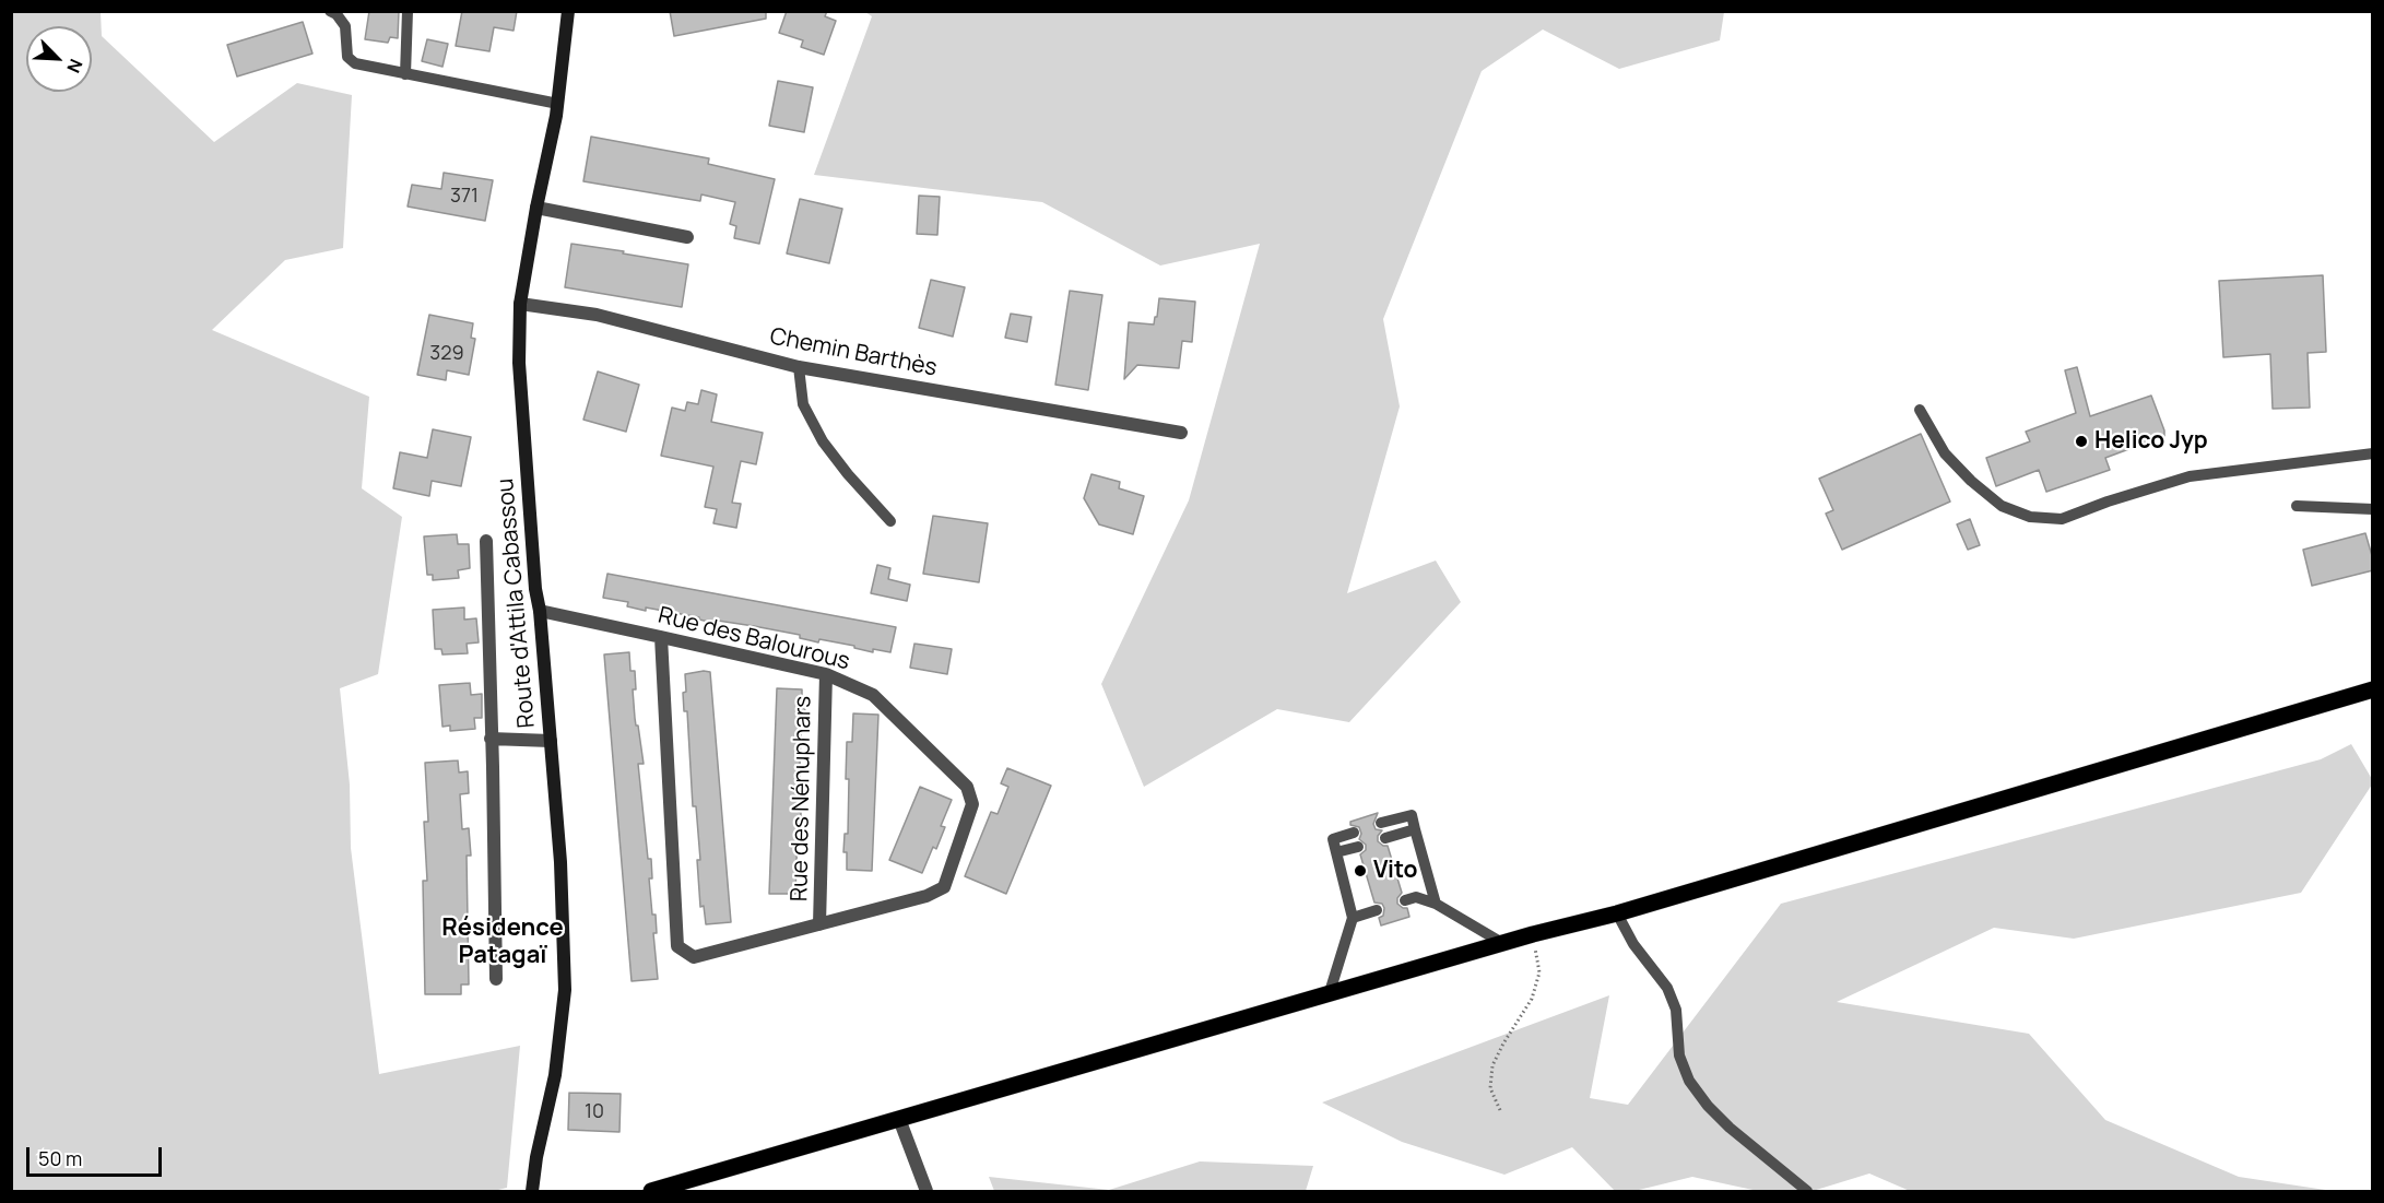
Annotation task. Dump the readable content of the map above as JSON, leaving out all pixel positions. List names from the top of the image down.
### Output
{
  "streets": {
    "main road": ["Route d'Attila Cabassou"],
    "street": ["Chemin Barthès", "Rue des Balourous", "Rue des Nénuphars"]
  },
  "crossings": [
    ["Chemin Barthès", "Route d'Attila Cabassou"],
    ["Route d'Attila Cabassou", "Rue des Balourous"],
    ["Rue des Balourous", "Rue des Nénuphars"]
  ],
  "districts": ["Résidence Patagaï"],
  "places": ["Helico Jyp", "Vito"],
  "house_numbers": ["371", "329", "10"],
  "scale_bar": "50 m",
  "north": "bottom right"
}
